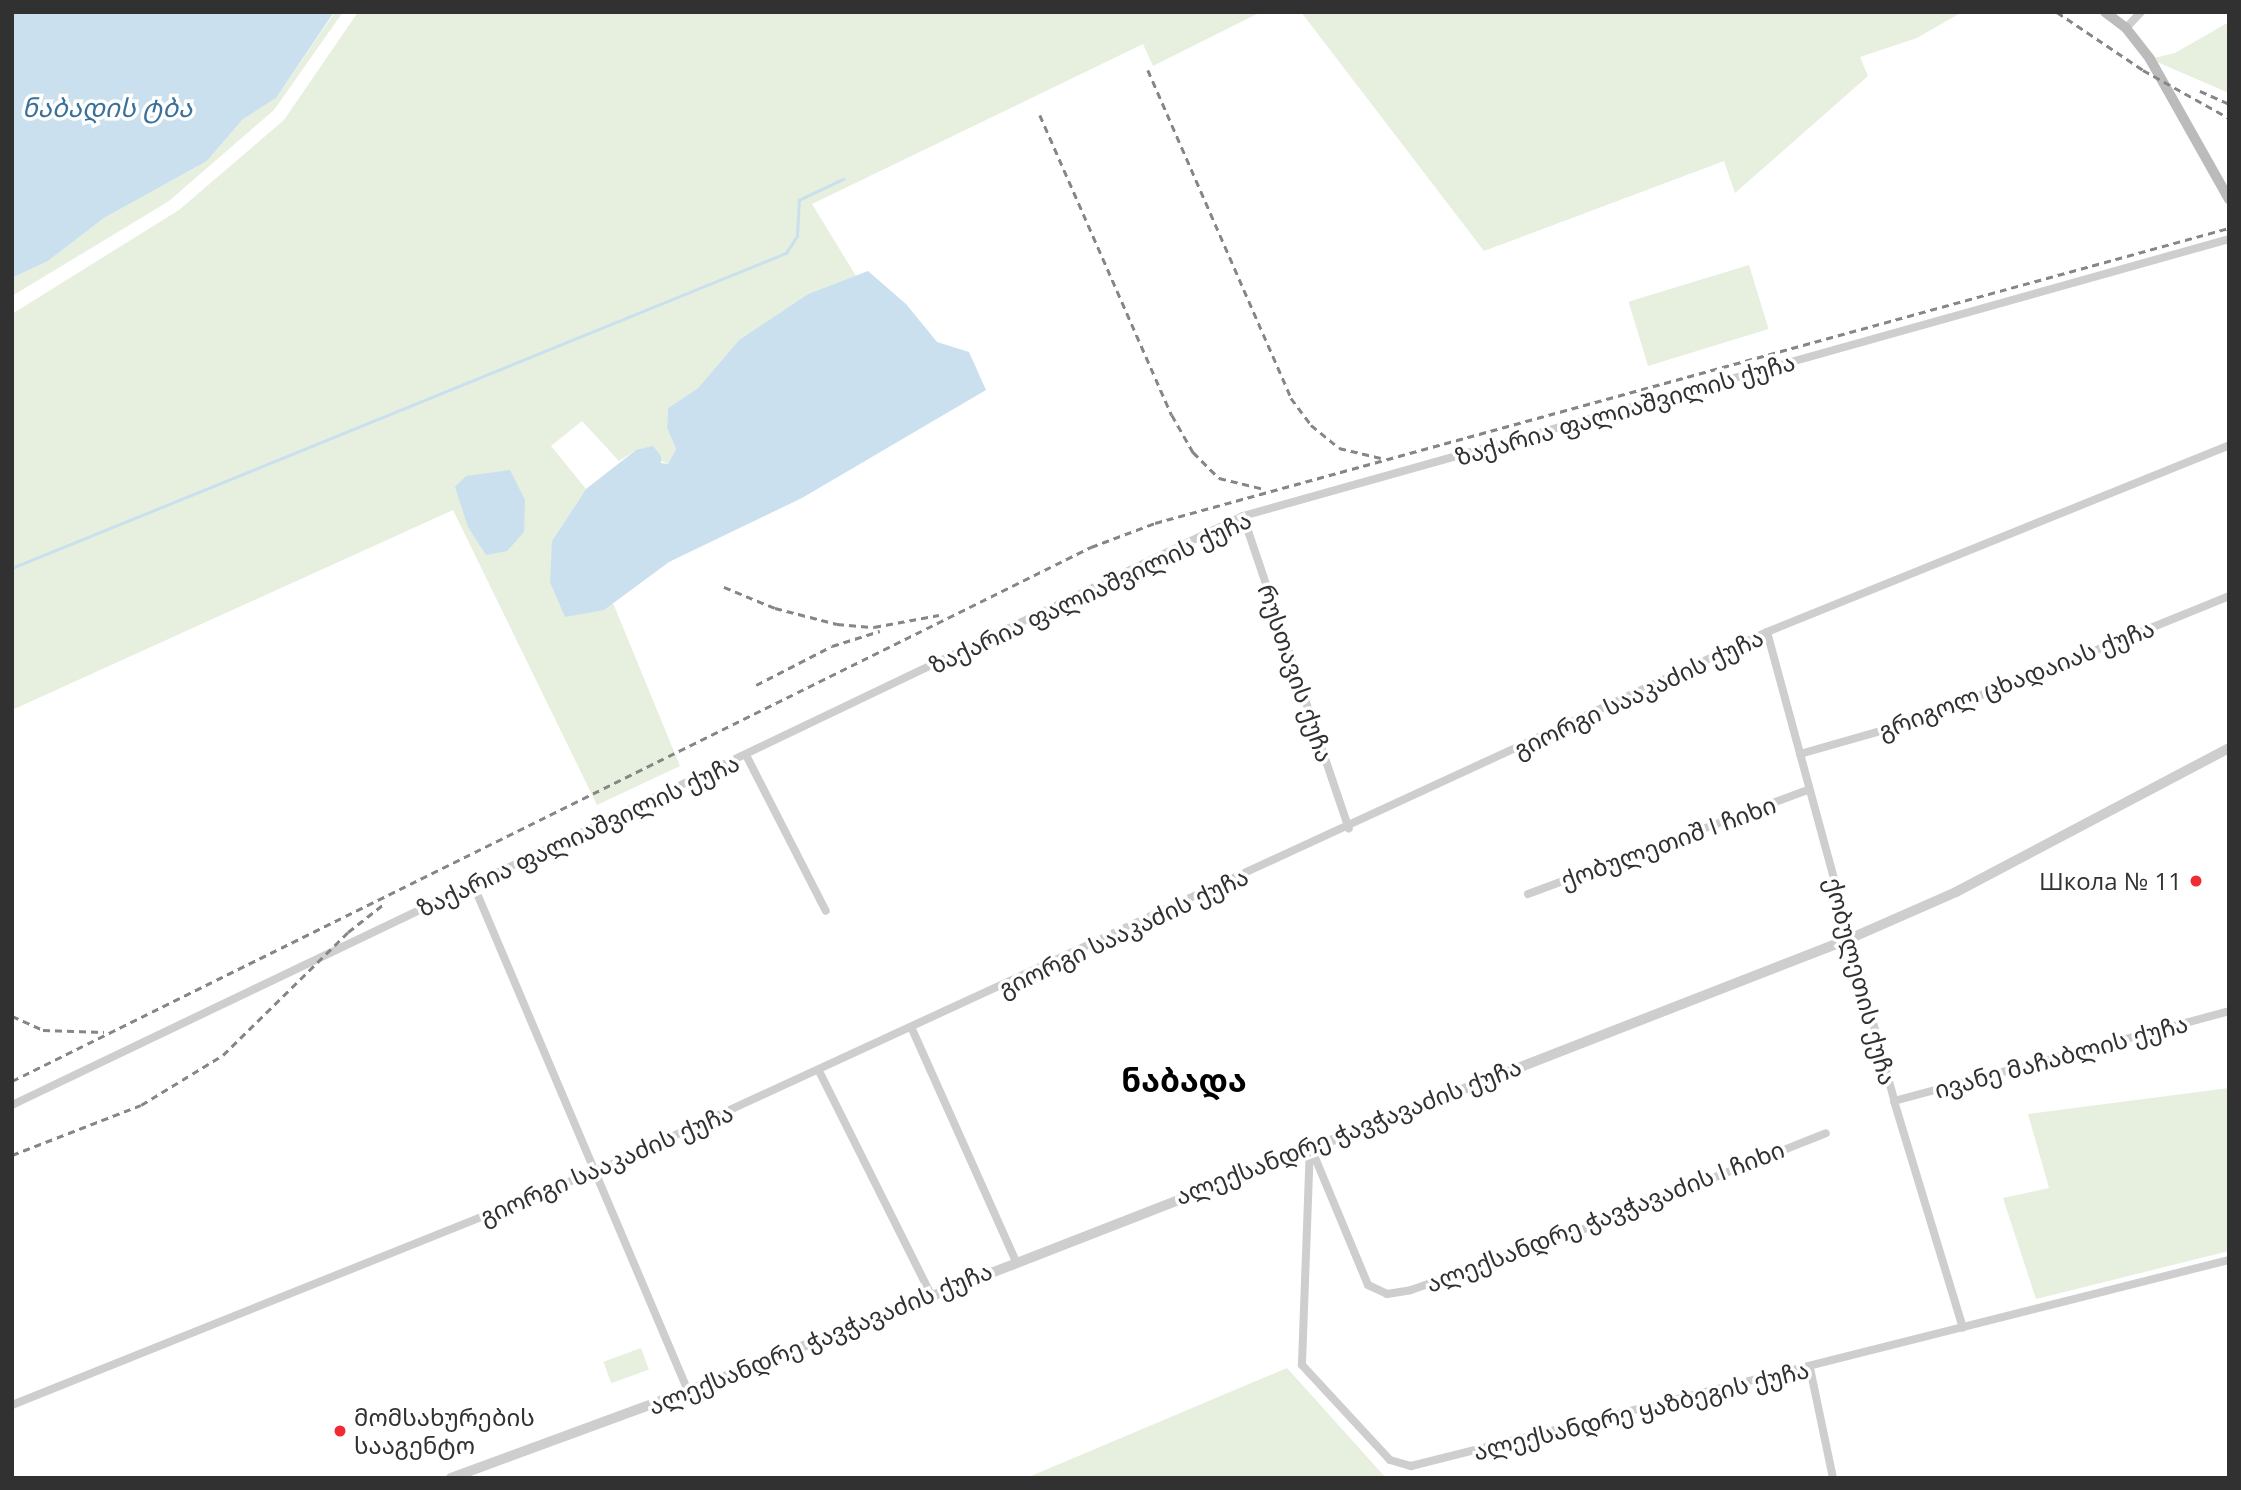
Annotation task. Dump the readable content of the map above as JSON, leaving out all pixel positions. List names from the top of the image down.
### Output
{
  "streets": {
    "street": [
      "ზაქარია ფალიაშვილის ქუჩა",
      "რუსთავის ქუჩა",
      "გრიგოლ ცხადაიას ქუჩა",
      "გიორგი სააკაძის ქუჩა",
      "ქობულეთიშ I ჩიხი",
      "ქობულეთის ქუჩა",
      "ივანე მაჩაბლის ქუჩა",
      "ალექსანდრე ჭავჭავაძის ქუჩა",
      "ალექსანდრე ჭავჭავაძის I ჩიხი",
      "ალექსანდრე ყაზბეგის ქუჩა"
    ]
  },
  "crossings": [
    ["ზაქარია ფალიაშვილის ქუჩა", "რუსთავის ქუჩა"],
    ["რუსთავის ქუჩა", "გიორგი სააკაძის ქუჩა"],
    ["გრიგოლ ცხადაიას ქუჩა", "ქობულეთის ქუჩა"],
    ["გიორგი სააკაძის ქუჩა", "ქობულეთის ქუჩა"],
    ["ქობულეთიშ I ჩიხი", "ქობულეთის ქუჩა"],
    ["ქობულეთის ქუჩა", "ივანე მაჩაბლის ქუჩა"],
    ["ქობულეთის ქუჩა", "ალექსანდრე ჭავჭავაძის ქუჩა"],
    ["ქობულეთის ქუჩა", "ალექსანდრე ყაზბეგის ქუჩა"],
    ["ალექსანდრე ჭავჭავაძის ქუჩა", "ალექსანდრე ჭავჭავაძის I ჩიხი"],
    ["ალექსანდრე ჭავჭავაძის ქუჩა", "ალექსანდრე ყაზბეგის ქუჩა"],
    ["ალექსანდრე ჭავჭავაძის I ჩიხი", "ალექსანდრე ყაზბეგის ქუჩა"]
  ],
  "districts": ["ნაბადა"],
  "water": ["ნაბადის ტბა"],
  "places": ["Школа № 11", "მომსახურების სააგენტო"]
}
